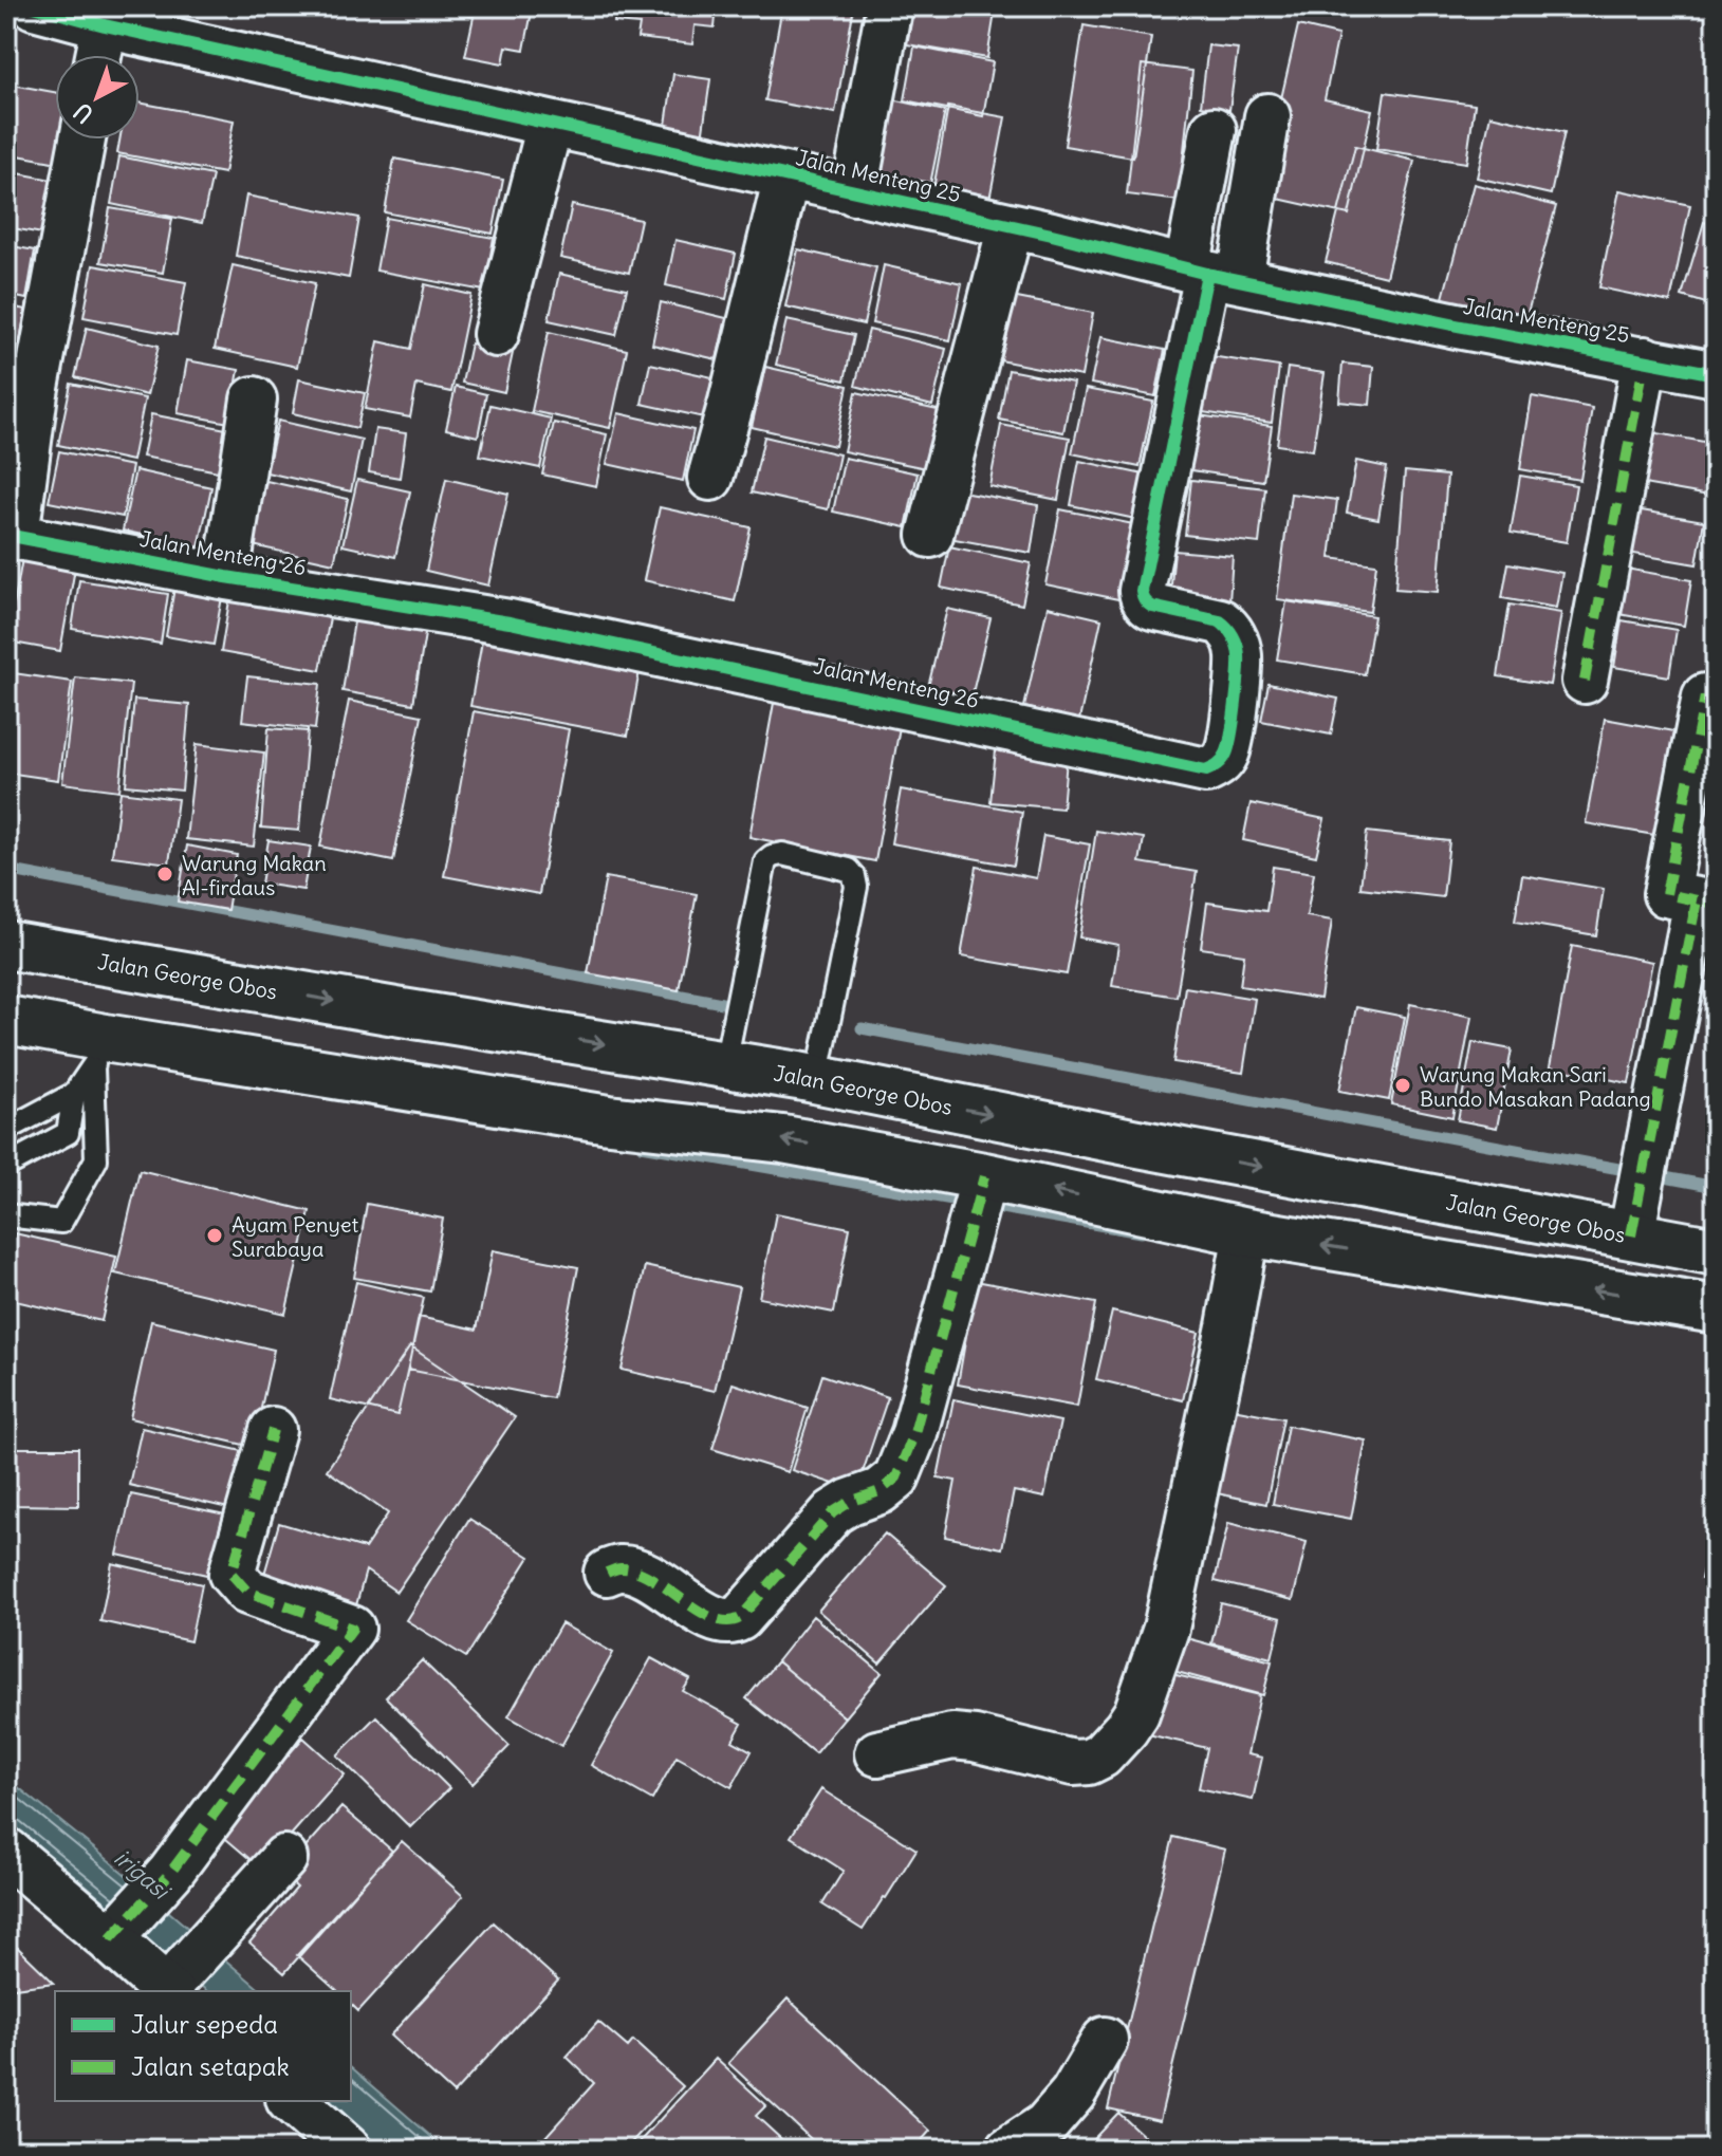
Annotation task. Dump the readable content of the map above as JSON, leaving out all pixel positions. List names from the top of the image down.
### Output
{
  "streets": {
    "main road": ["Jalan George Obos"],
    "street": ["Jalan Menteng 25", "Jalan Menteng 26"]
  },
  "crossings": [
    ["Jalan Menteng 25", "Jalan Menteng 26"]
  ],
  "water": ["irigasi"],
  "places": ["Warung Makan Al-firdaus", "Warung Makan Sari Bundo Masakan Padang", "Ayam Penyet Surabaya"],
  "legend": ["Jalur sepeda", "Jalan setapak"],
  "north": "bottom left"
}
